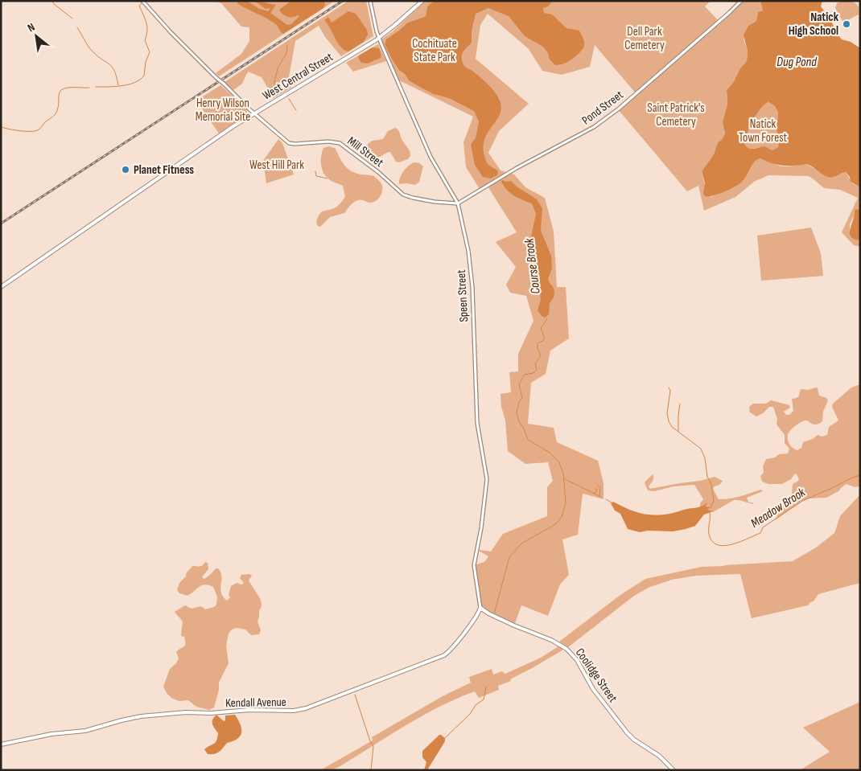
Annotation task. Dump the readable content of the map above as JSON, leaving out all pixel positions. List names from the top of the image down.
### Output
{
  "streets": {
    "main road": ["West Central Street", "Coolidge Street", "Kendall Avenue"],
    "street": ["Pond Street", "Mill Street", "Speen Street"]
  },
  "crossings": [
    ["West Central Street", "Mill Street"],
    ["West Central Street", "Speen Street"],
    ["Pond Street", "Mill Street"],
    ["Pond Street", "Speen Street"],
    ["Mill Street", "Speen Street"],
    ["Speen Street", "Coolidge Street"],
    ["Speen Street", "Kendall Avenue"],
    ["Coolidge Street", "Kendall Avenue"]
  ],
  "water": ["Dug Pond", "Course Brook", "Meadow Brook"],
  "parks": [
    "Dell Park Cemetery",
    "Cochituate State Park",
    "Henry Wilson Memorial Site",
    "Saint Patrick's Cemetery",
    "Natick Town Forest",
    "West Hill Park"
  ],
  "places": ["Natick High School", "Planet Fitness"],
  "north": "top left"
}
